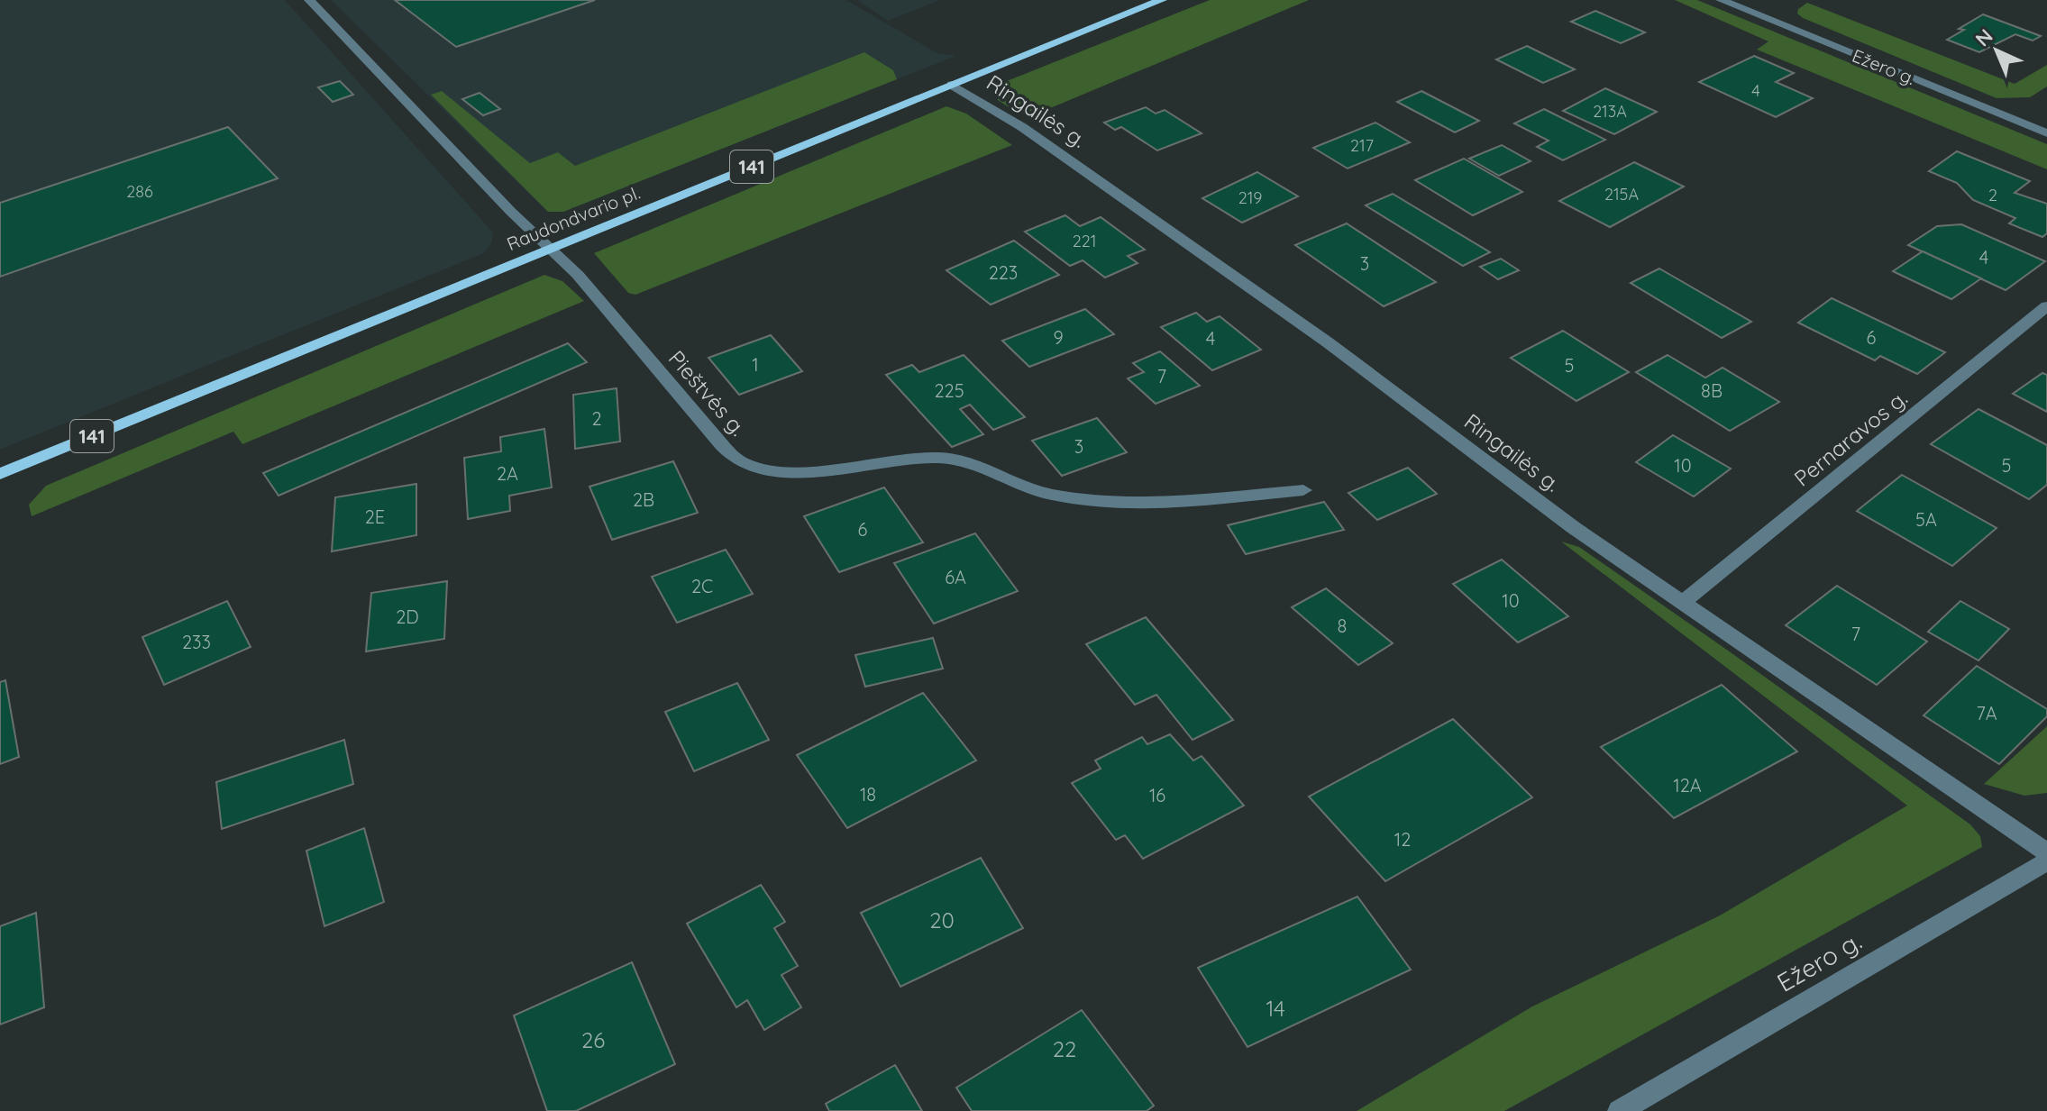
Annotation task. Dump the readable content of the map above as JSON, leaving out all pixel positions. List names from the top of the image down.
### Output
{
  "streets": {
    "main road": ["141", "Raudondvario pl."],
    "street": [
      "Ežero g.",
      "Ringailės g.",
      "Pieštvės g.",
      "Pernaravos g."
    ]
  },
  "crossings": [
    ["Ringailės g.", "Raudondvario pl."],
    ["Ringailės g.", "Pernaravos g."],
    ["Raudondvario pl.", "Pieštvės g."]
  ],
  "house_numbers": [
    "4",
    "213A",
    "217",
    "286",
    "215A",
    "2",
    "219",
    "221",
    "4",
    "3",
    "223",
    "9",
    "6",
    "4",
    "1",
    "5",
    "7",
    "225",
    "8B",
    "2",
    "3",
    "10",
    "5",
    "2A",
    "2B",
    "2E",
    "5A",
    "6",
    "6A",
    "2C",
    "10",
    "2D",
    "8",
    "7",
    "233",
    "7A",
    "12A",
    "18",
    "16",
    "12",
    "20",
    "14",
    "26",
    "22"
  ],
  "north": "top left"
}
